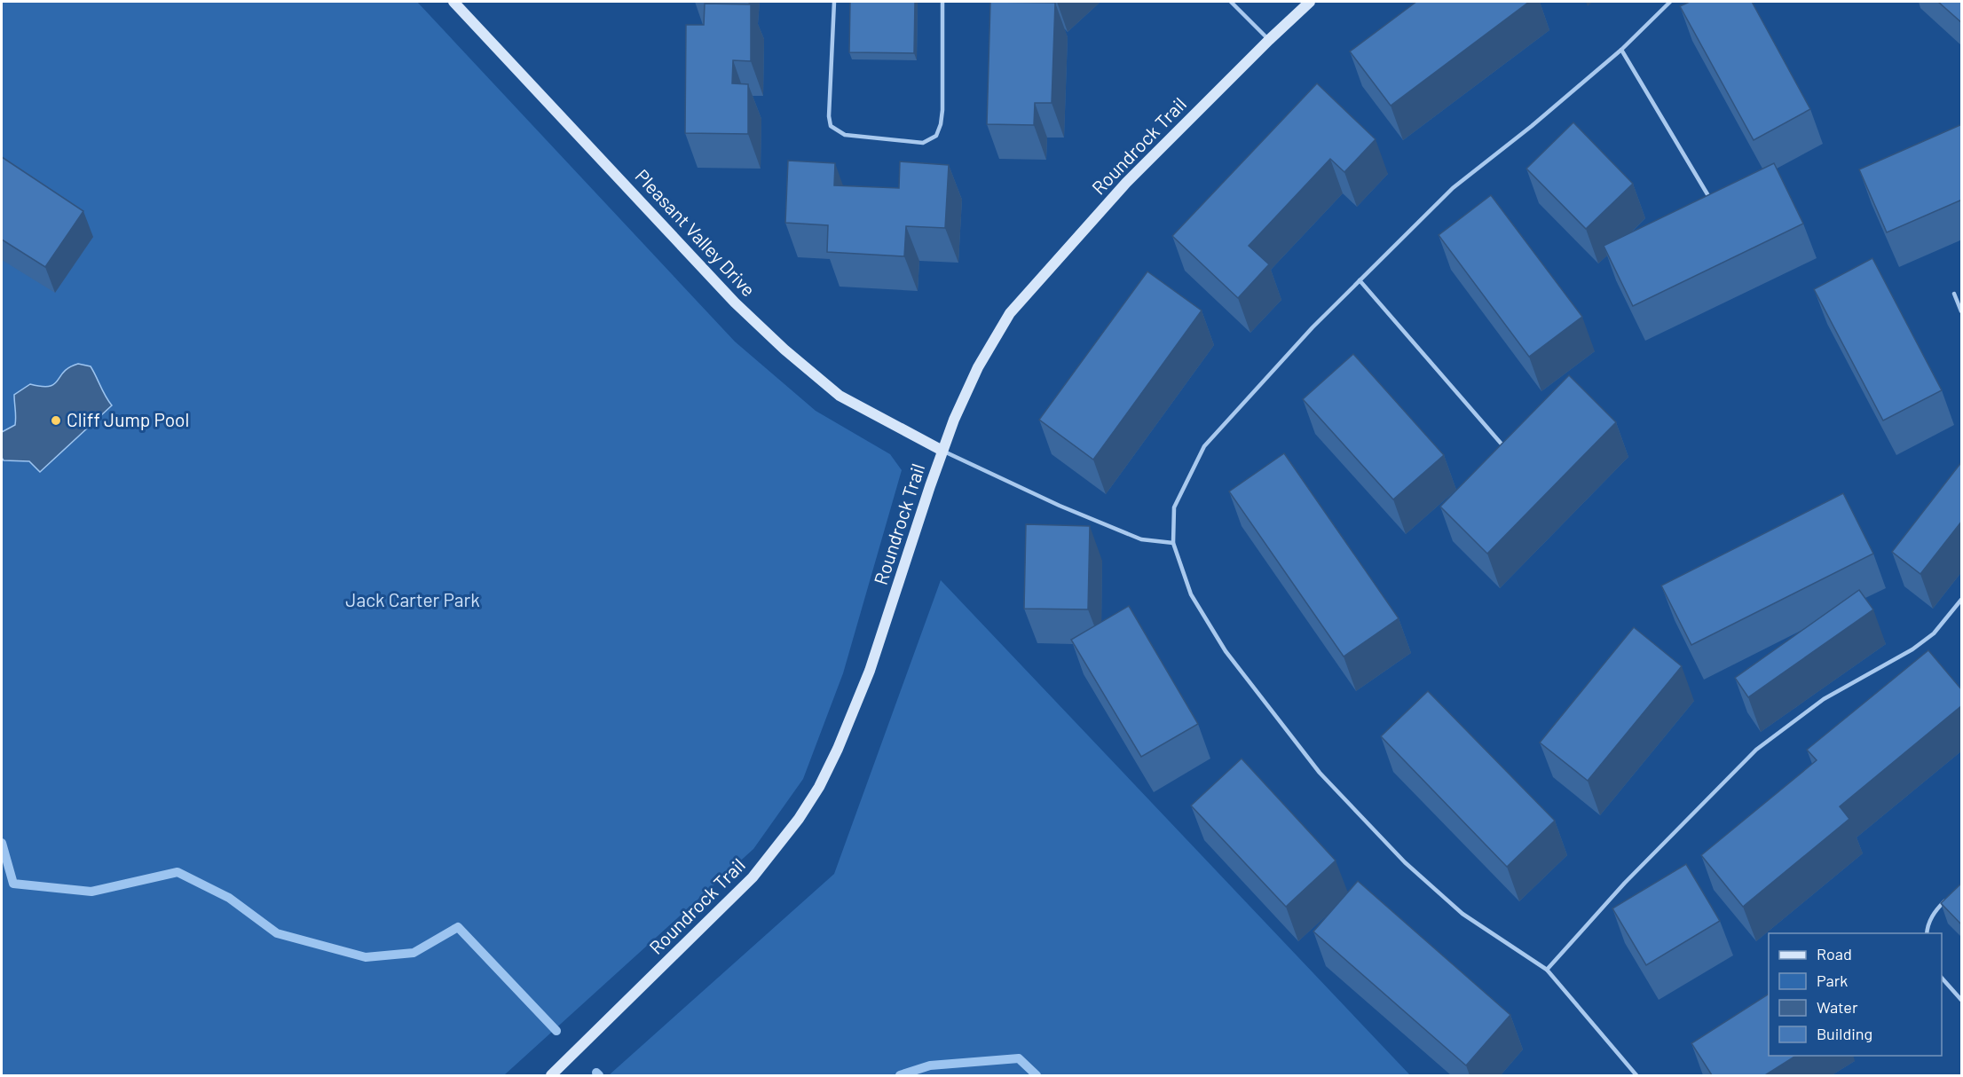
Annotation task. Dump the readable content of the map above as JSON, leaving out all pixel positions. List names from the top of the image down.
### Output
{
  "streets": {
    "street": ["Roundrock Trail", "Pleasant Valley Drive"]
  },
  "crossings": [
    ["Roundrock Trail", "Pleasant Valley Drive"]
  ],
  "parks": ["Jack Carter Park"],
  "places": ["Cliff Jump Pool"],
  "legend": [
    "Road",
    "Park",
    "Water",
    "Building"
  ]
}
